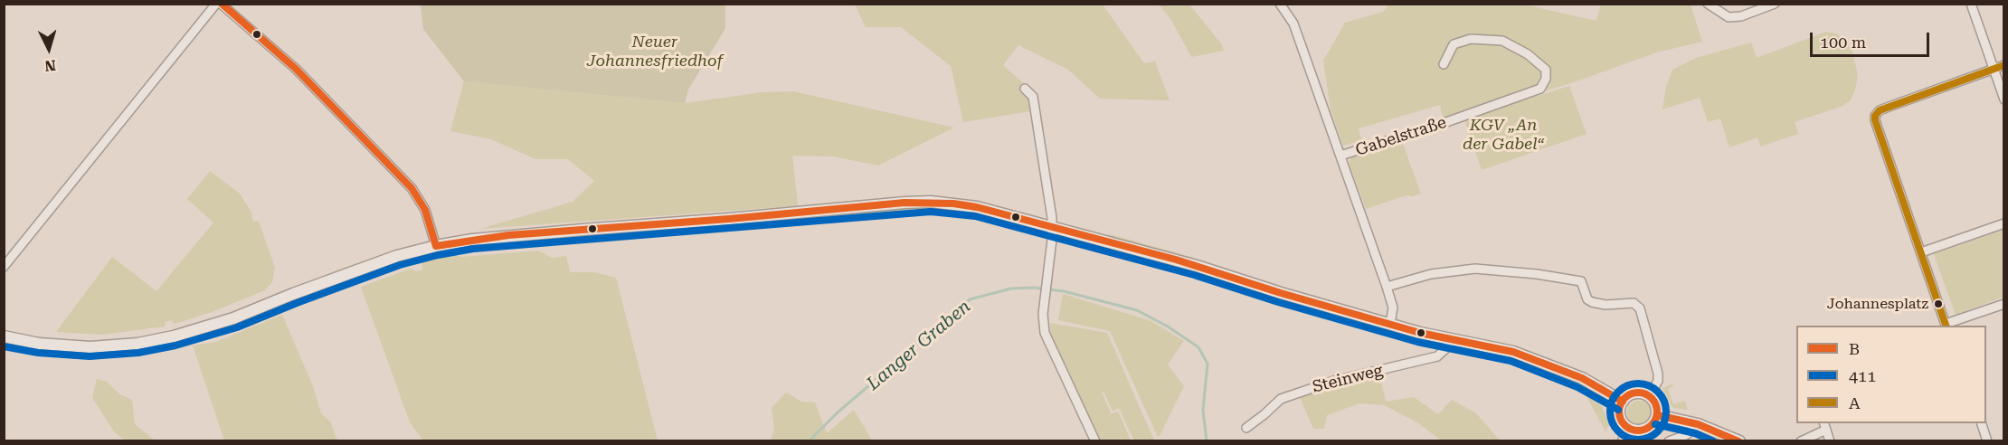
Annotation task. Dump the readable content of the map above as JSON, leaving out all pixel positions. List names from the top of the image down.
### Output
{
  "streets": {
    "street": ["Gabelstraße", "Steinweg"]
  },
  "water": ["Langer Graben"],
  "parks": ["Neuer Johannesfriedhof", "KGV „An der Gabel“"],
  "places": ["Johannesplatz"],
  "lines": ["transit line B", "transit line A", "transit line 411"],
  "legend": ["B", "411", "A"],
  "scale_bar": "100 m",
  "north": "bottom"
}
